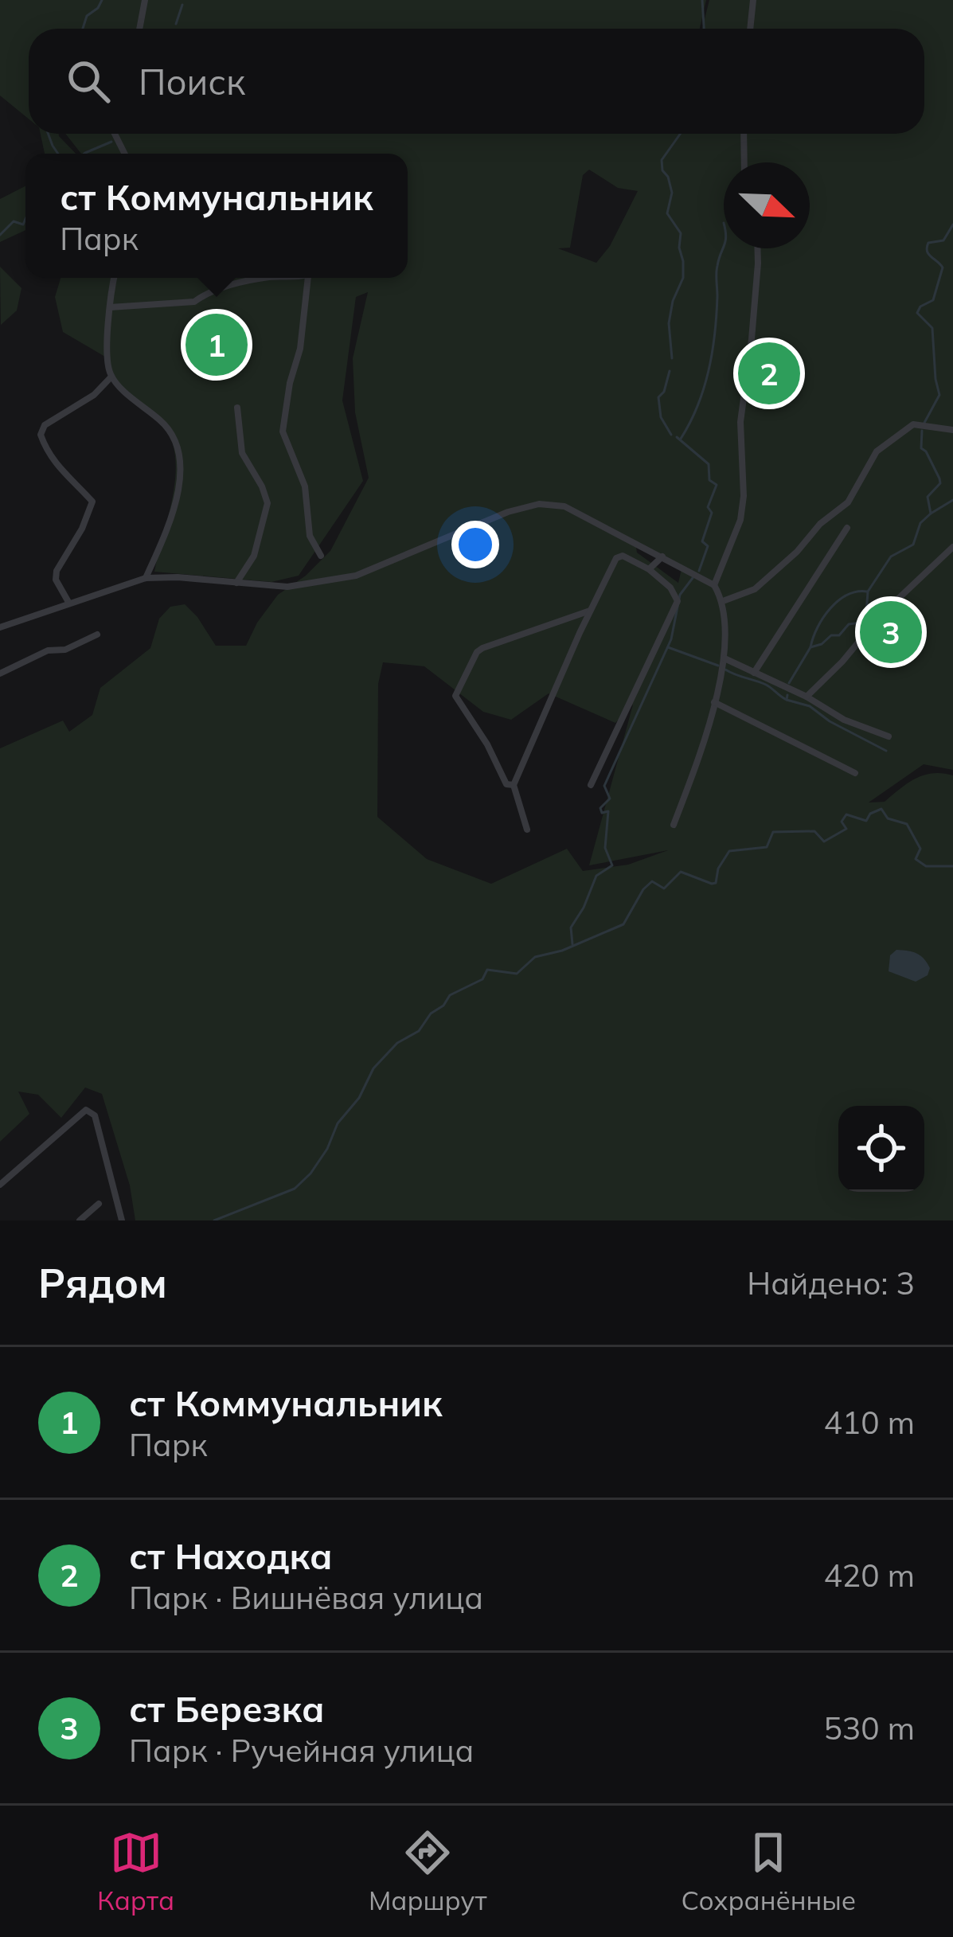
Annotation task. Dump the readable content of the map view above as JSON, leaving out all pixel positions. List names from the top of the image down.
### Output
{
  "north": "bottom right",
  "page": {
    "search": "Поиск",
    "popup": ["ст Коммунальник", "Парк"],
    "pins": ["1", "2", "3"],
    "heading": ["Рядом", "Найдено: 3"],
    "list": [
      {
        "mark": "1",
        "name": "ст Коммунальник",
        "note": "Парк",
        "value": "410 m"
      },
      {
        "mark": "2",
        "name": "ст Находка",
        "note": "Парк · Вишнёвая улица",
        "value": "420 m"
      },
      {
        "mark": "3",
        "name": "ст Березка",
        "note": "Парк · Ручейная улица",
        "value": "530 m"
      }
    ],
    "nav": ["Карта", "Маршрут", "Сохранённые"]
  }
}
